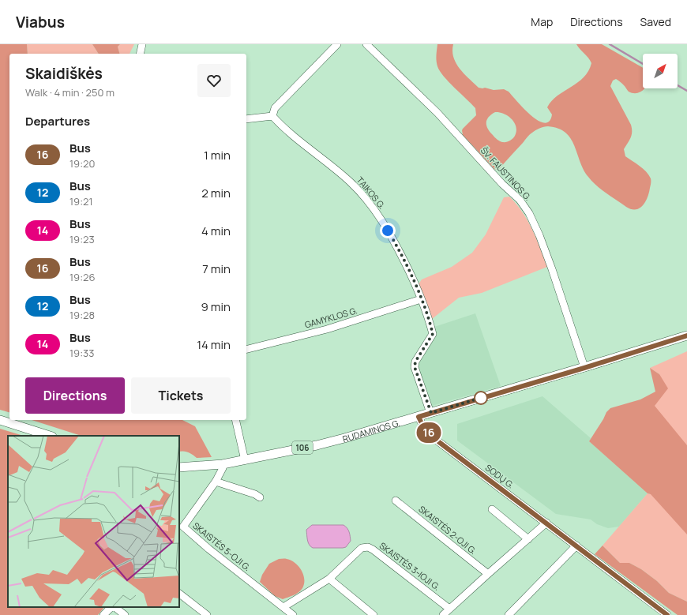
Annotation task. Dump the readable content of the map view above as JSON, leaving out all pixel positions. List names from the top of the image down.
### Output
{
  "streets": {
    "main road": ["RUDAMINOS G.", "106"],
    "street": [
      "ŠV. FAUSTINOS G.",
      "TAIKOS G.",
      "GAMYKLOS G.",
      "SODŲ G.",
      "SKAISTĖS 2-OJI G.",
      "SKAISTĖS 5-OJI G.",
      "SKAISTĖS 3-IOJI G."
    ]
  },
  "crossings": [
    ["ŠV. FAUSTINOS G.", "RUDAMINOS G."],
    ["TAIKOS G.", "GAMYKLOS G."],
    ["TAIKOS G.", "RUDAMINOS G."],
    ["RUDAMINOS G.", "SODŲ G."],
    ["RUDAMINOS G.", "SKAISTĖS 5-OJI G."],
    ["SKAISTĖS 5-OJI G.", "SKAISTĖS 3-IOJI G."]
  ],
  "lines": ["bus line 16"],
  "north": "top right",
  "page": {
    "header": "Viabus",
    "nav": ["Map", "Directions", "Saved"],
    "on_map": "16",
    "heading": [
      ["Skaidiškės", "Walk · 4 min · 250 m"],
      "Departures"
    ],
    "list": [
      {
        "mark": "16",
        "name": "Bus",
        "note": "19:20",
        "value": "1 min"
      },
      {
        "mark": "12",
        "name": "Bus",
        "note": "19:21",
        "value": "2 min"
      },
      {
        "mark": "14",
        "name": "Bus",
        "note": "19:23",
        "value": "4 min"
      },
      {
        "mark": "16",
        "name": "Bus",
        "note": "19:26",
        "value": "7 min"
      },
      {
        "mark": "12",
        "name": "Bus",
        "note": "19:28",
        "value": "9 min"
      },
      {
        "mark": "14",
        "name": "Bus",
        "note": "19:33",
        "value": "14 min"
      }
    ],
    "buttons": ["Directions", "Tickets"]
  }
}
